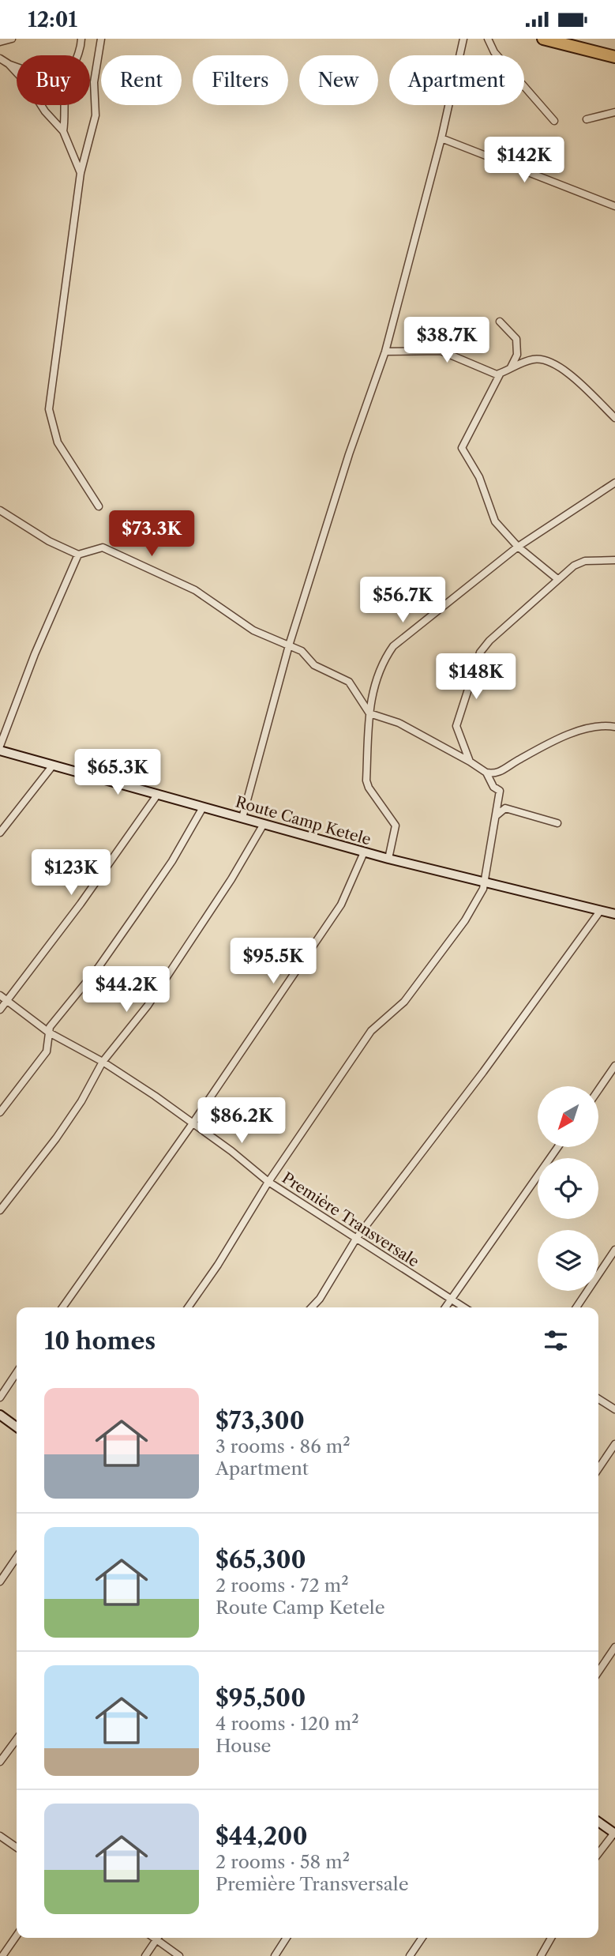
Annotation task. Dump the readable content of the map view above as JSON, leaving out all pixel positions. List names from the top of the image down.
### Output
{
  "streets": {
    "street": ["Route Camp Ketele", "Première Transversale"]
  },
  "north": "bottom left",
  "page": {
    "status": "12:01",
    "chip": [
      "Buy",
      "Rent",
      "Filters",
      "New",
      "Apartment"
    ],
    "price": [
      "$142K",
      "$38.7K",
      "$73.3K",
      "$56.7K",
      "$148K",
      "$65.3K",
      "$123K",
      "$95.5K",
      "$44.2K",
      "$86.2K"
    ],
    "heading": "10 homes",
    "list": [
      {
        "name": "$73,300",
        "note": "3 rooms · 86 m² · Apartment"
      },
      {
        "name": "$65,300",
        "note": "2 rooms · 72 m² · Route Camp Ketele"
      },
      {
        "name": "$95,500",
        "note": "4 rooms · 120 m² · House"
      },
      {
        "name": "$44,200",
        "note": "2 rooms · 58 m² · Première Transversale"
      }
    ]
  }
}
